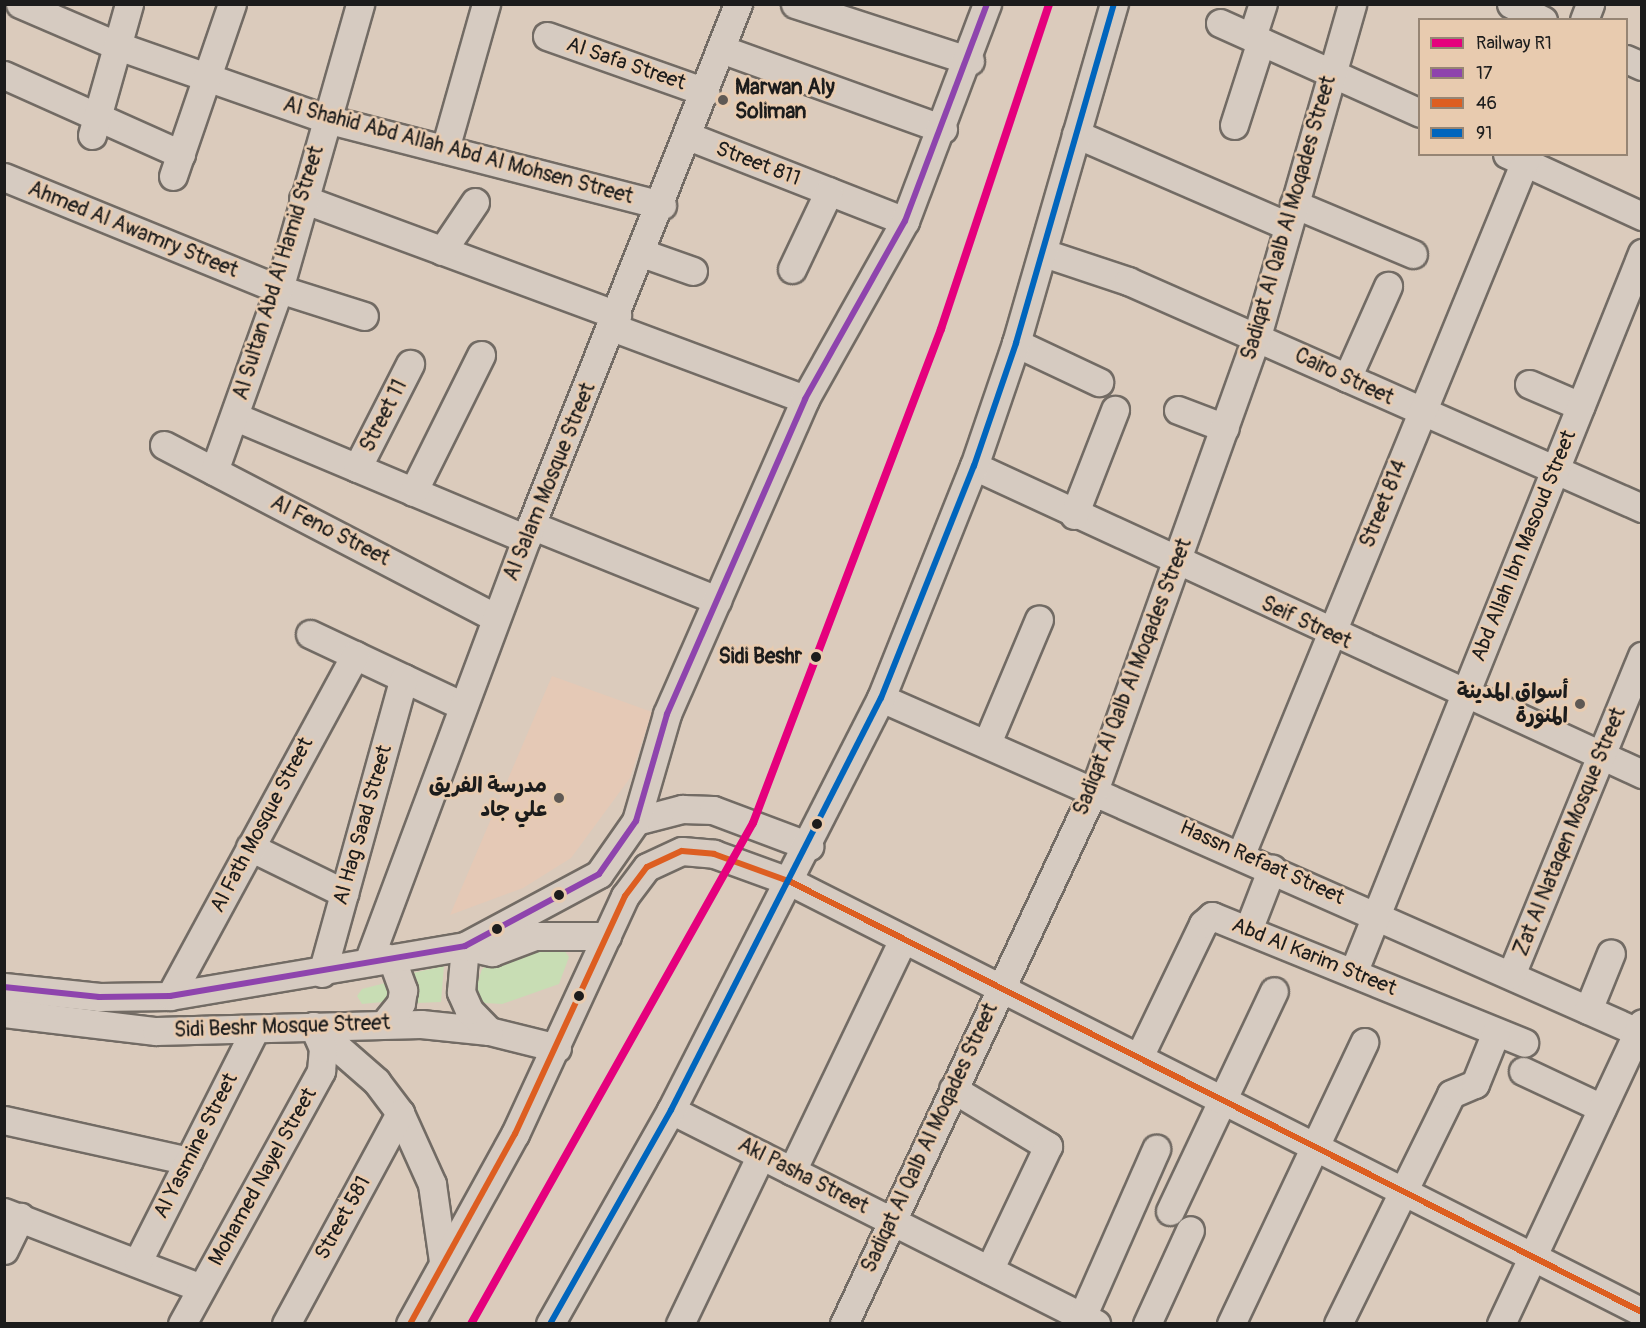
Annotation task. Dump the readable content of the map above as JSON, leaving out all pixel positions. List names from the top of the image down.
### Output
{
  "streets": {
    "street": [
      "Al Safa Street",
      "Al Shahid Abd Allah Abd Al Mohsen Street",
      "Street 811",
      "Sadiqat Al Qalb Al Moqades Street",
      "Ahmed Al Awamry Street",
      "Al Sultan Abd Al Hamid Street",
      "Cairo Street",
      "Street 11",
      "Al Salam Mosque Street",
      "Street 814",
      "Al Feno Street",
      "Abd Allah Ibn Masoud Street",
      "Seif Street",
      "Al Fath Mosque Street",
      "Al Hag Saad Street",
      "Zat Al Nataqen Mosque Street",
      "Hassn Refaat Street",
      "Abd Al Karim Street",
      "Sidi Beshr Mosque Street",
      "Al Yasmine Street",
      "Akl Pasha Street",
      "Mohamed Nayel Street",
      "Street 581"
    ]
  },
  "crossings": [
    ["Al Safa Street", "Al Salam Mosque Street"],
    ["Al Shahid Abd Allah Abd Al Mohsen Street", "Al Sultan Abd Al Hamid Street"],
    ["Al Shahid Abd Allah Abd Al Mohsen Street", "Al Salam Mosque Street"],
    ["Street 811", "Al Salam Mosque Street"],
    ["Street 811", "Sidi Beshr Mosque Street"],
    ["Sadiqat Al Qalb Al Moqades Street", "Cairo Street"],
    ["Sadiqat Al Qalb Al Moqades Street", "Seif Street"],
    ["Sadiqat Al Qalb Al Moqades Street", "Hassn Refaat Street"],
    ["Sadiqat Al Qalb Al Moqades Street", "Akl Pasha Street"],
    ["Ahmed Al Awamry Street", "Al Sultan Abd Al Hamid Street"],
    ["Al Sultan Abd Al Hamid Street", "Al Feno Street"],
    ["Cairo Street", "Street 814"],
    ["Cairo Street", "Abd Allah Ibn Masoud Street"],
    ["Al Salam Mosque Street", "Al Feno Street"],
    ["Al Salam Mosque Street", "Sidi Beshr Mosque Street"],
    ["Street 814", "Seif Street"],
    ["Street 814", "Hassn Refaat Street"],
    ["Abd Allah Ibn Masoud Street", "Seif Street"],
    ["Abd Allah Ibn Masoud Street", "Hassn Refaat Street"],
    ["Abd Allah Ibn Masoud Street", "Abd Al Karim Street"],
    ["Seif Street", "Zat Al Nataqen Mosque Street"],
    ["Al Fath Mosque Street", "Sidi Beshr Mosque Street"],
    ["Al Hag Saad Street", "Sidi Beshr Mosque Street"],
    ["Zat Al Nataqen Mosque Street", "Hassn Refaat Street"],
    ["Sidi Beshr Mosque Street", "Al Yasmine Street"],
    ["Sidi Beshr Mosque Street", "Mohamed Nayel Street"]
  ],
  "places": [
    "Marwan Aly Soliman",
    "Sidi Beshr",
    "أسواق المدينة المنورة",
    "مدرسة الفريق علي جاد"
  ],
  "lines": [
    "rail line R1",
    "transit line 17",
    "transit line 91",
    "transit line 46"
  ],
  "legend": [
    "Railway R1",
    "17",
    "46",
    "91"
  ]
}
